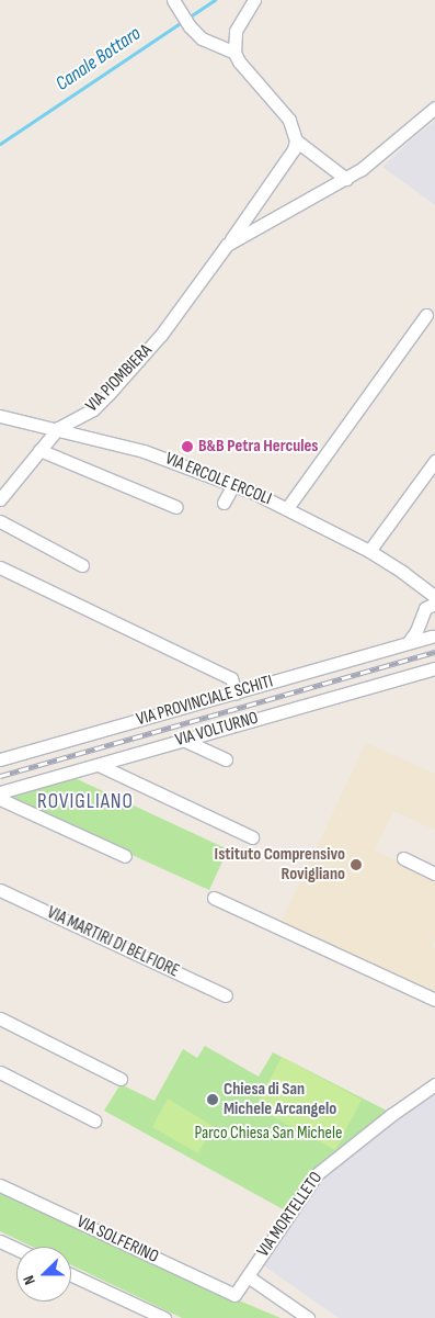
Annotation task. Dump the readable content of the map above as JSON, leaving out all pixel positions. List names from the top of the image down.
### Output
{
  "streets": {
    "street": [
      "VIA PIOMBIERA",
      "VIA ERCOLE ERCOLI",
      "VIA PROVINCIALE SCHITI",
      "VIA VOLTURNO",
      "VIA MARTIRI DI BELFIORE",
      "VIA MORTELLETO",
      "VIA SOLFERINO"
    ]
  },
  "crossings": [
    ["VIA PIOMBIERA", "VIA ERCOLE ERCOLI"],
    ["VIA MORTELLETO", "VIA SOLFERINO"]
  ],
  "districts": ["ROVIGLIANO"],
  "water": ["Canale Bottaro"],
  "parks": ["Parco Chiesa San Michele"],
  "places": ["B&B Petra Hercules", "Istituto Comprensivo Rovigliano", "Chiesa di San Michele Arcangelo"],
  "north": "left"
}
